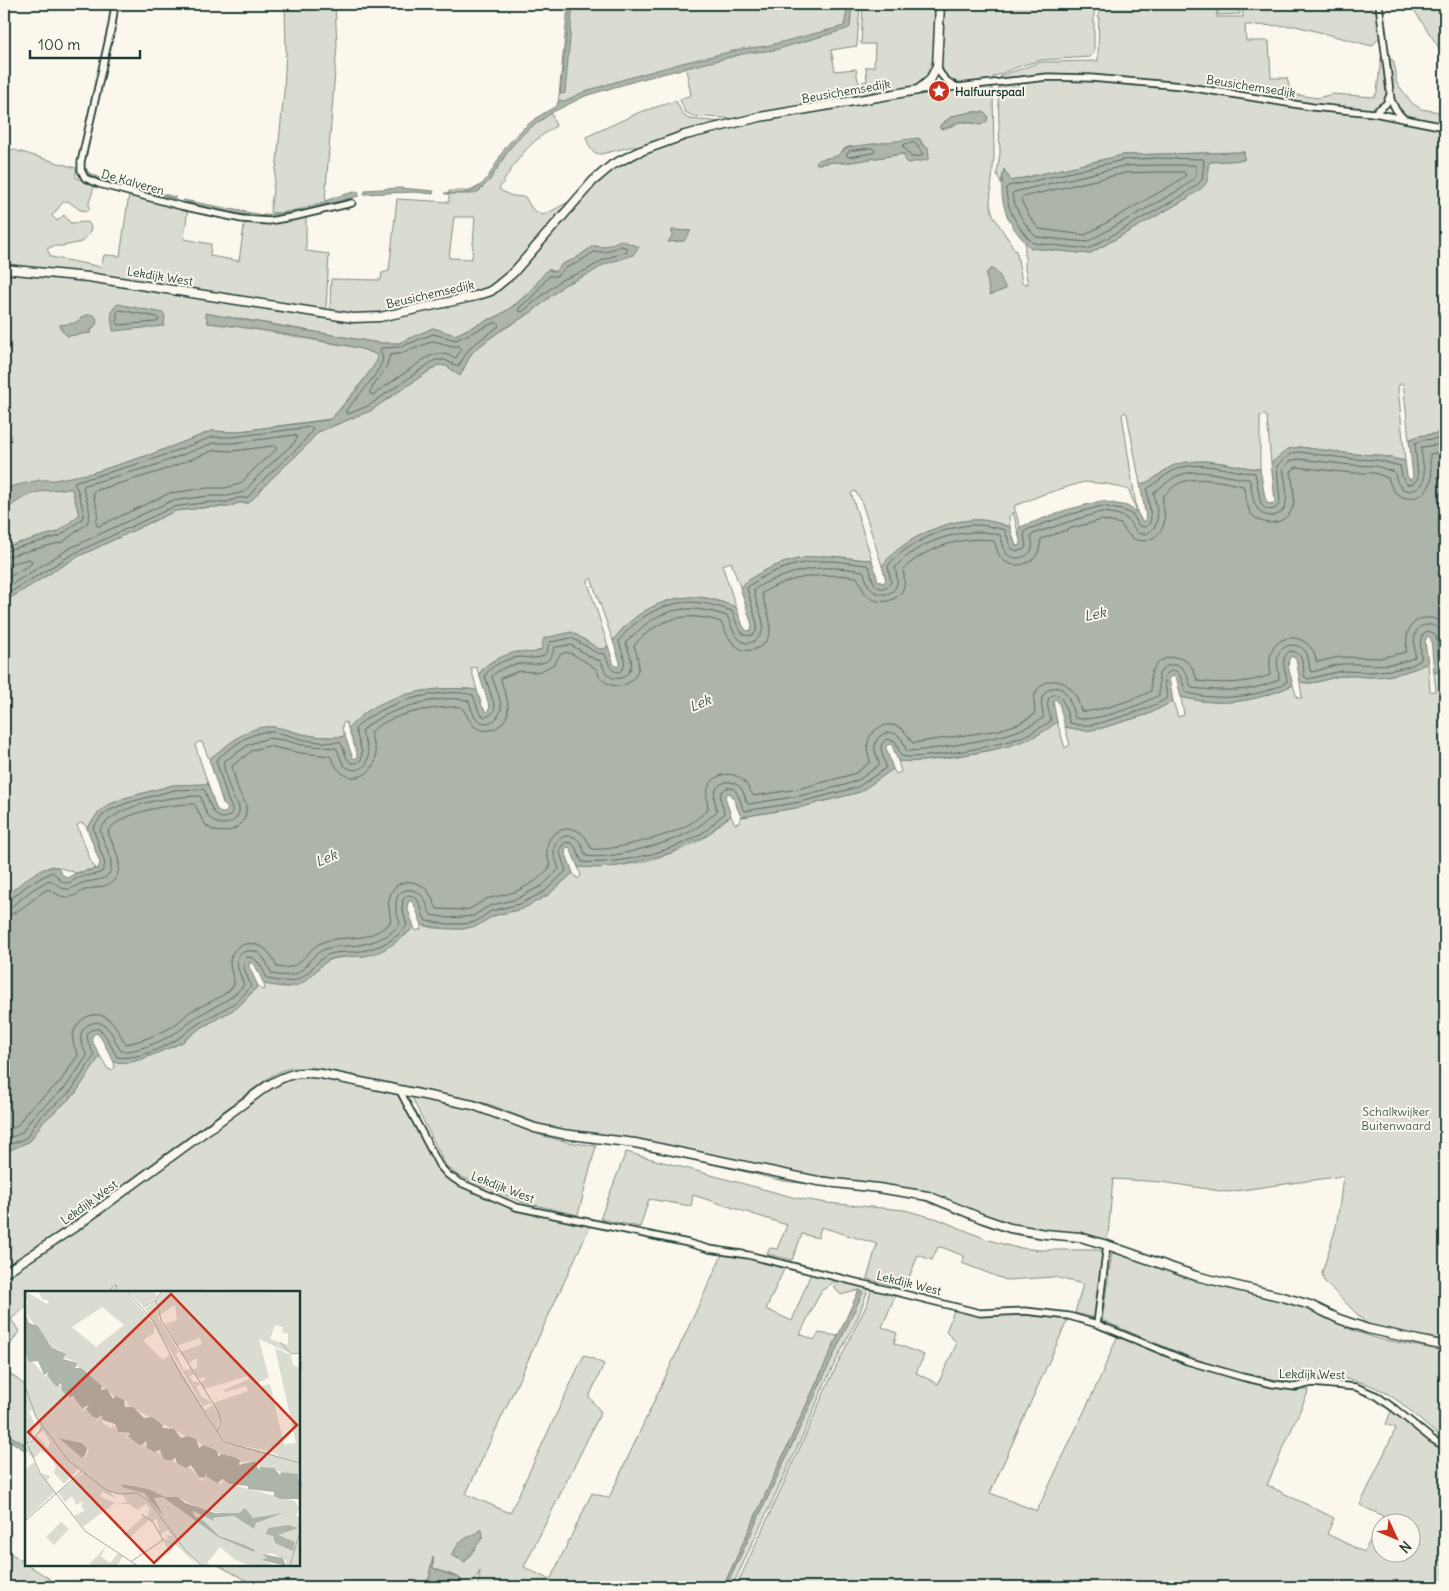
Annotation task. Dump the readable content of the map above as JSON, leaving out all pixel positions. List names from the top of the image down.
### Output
{
  "streets": {
    "street": ["Beusichemsedijk", "De Kalveren", "Lekdijk West"]
  },
  "crossings": [
    ["Beusichemsedijk", "Lekdijk West"]
  ],
  "water": ["Lek"],
  "parks": ["Schalkwijker Buitenwaard"],
  "places": {
    "place": ["Halfuurspaal"]
  },
  "scale_bar": "100 m",
  "north": "bottom right"
}
